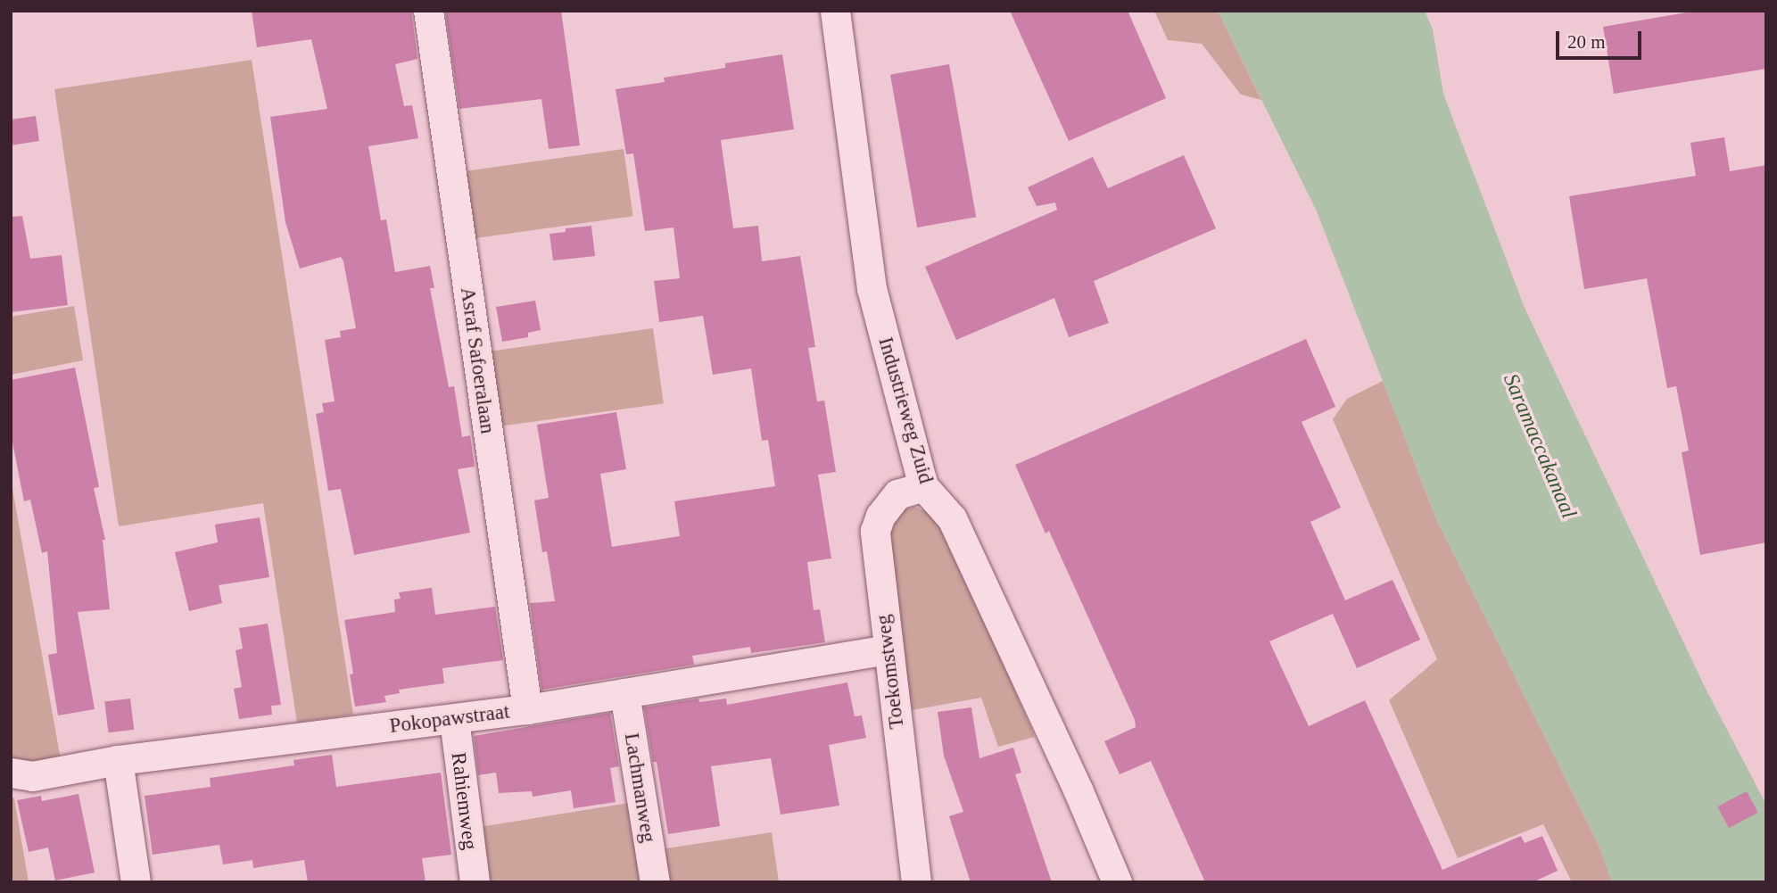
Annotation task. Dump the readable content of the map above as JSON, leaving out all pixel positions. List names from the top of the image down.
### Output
{
  "streets": {
    "street": [
      "Asraf Safoeralaan",
      "Industrieweg Zuid",
      "Toekomstweg",
      "Pokopawstraat",
      "Lachmanweg",
      "Rahiemweg"
    ]
  },
  "crossings": [
    ["Asraf Safoeralaan", "Pokopawstraat"],
    ["Industrieweg Zuid", "Toekomstweg"],
    ["Toekomstweg", "Pokopawstraat"],
    ["Pokopawstraat", "Lachmanweg"],
    ["Pokopawstraat", "Rahiemweg"]
  ],
  "water": ["Saramaccakanaal"],
  "scale_bar": "20 m"
}
